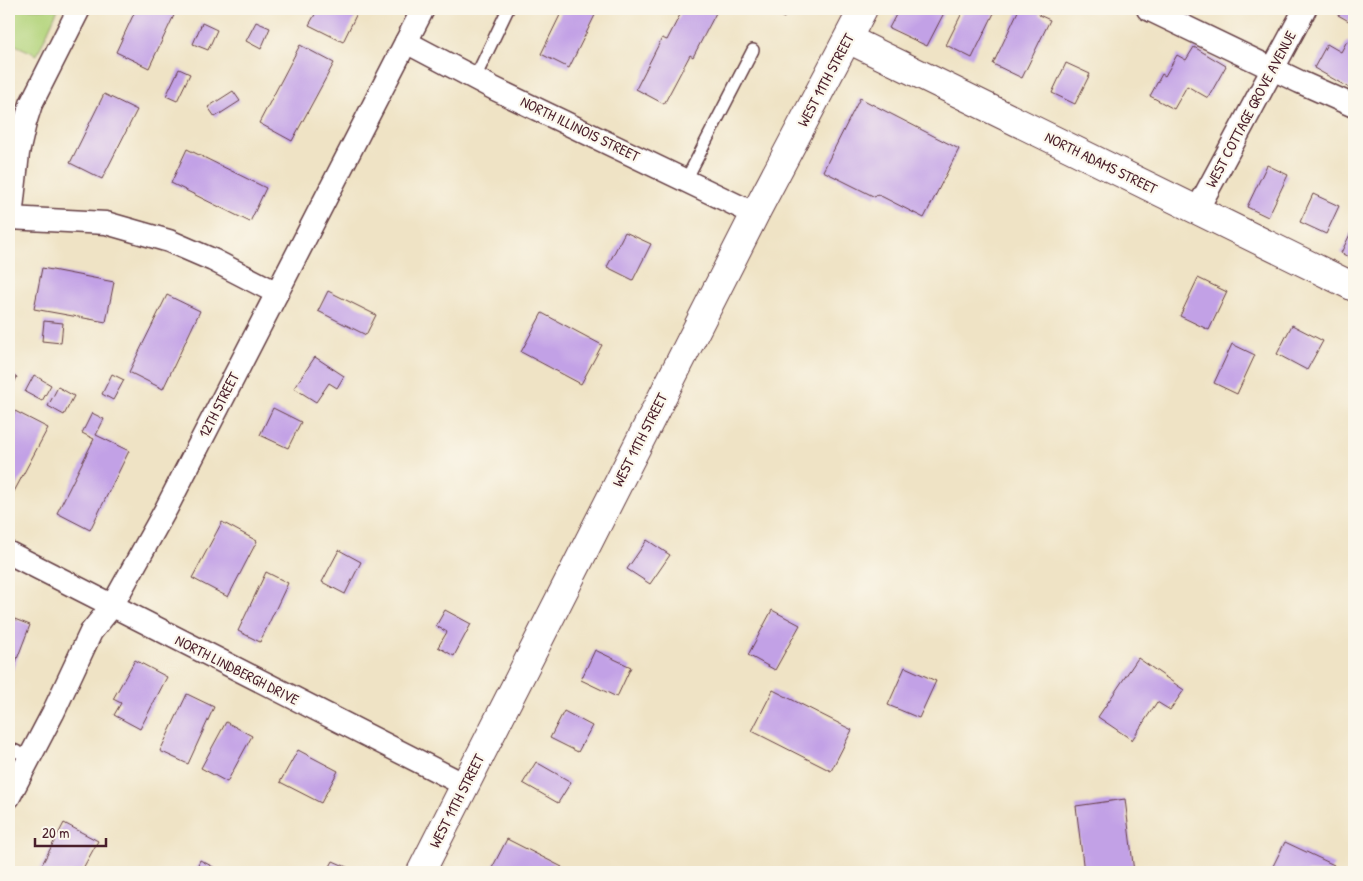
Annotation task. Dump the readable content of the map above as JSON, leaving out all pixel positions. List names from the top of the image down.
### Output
{
  "streets": {
    "street": [
      "WEST 11TH STREET",
      "WEST COTTAGE GROVE AVENUE",
      "NORTH ILLINOIS STREET",
      "NORTH ADAMS STREET",
      "12TH STREET",
      "NORTH LINDBERGH DRIVE"
    ]
  },
  "crossings": [
    ["WEST 11TH STREET", "NORTH ILLINOIS STREET"],
    ["WEST 11TH STREET", "NORTH ADAMS STREET"],
    ["WEST 11TH STREET", "NORTH LINDBERGH DRIVE"],
    ["WEST COTTAGE GROVE AVENUE", "NORTH ADAMS STREET"],
    ["NORTH ILLINOIS STREET", "12TH STREET"],
    ["12TH STREET", "NORTH LINDBERGH DRIVE"]
  ],
  "scale_bar": "20 m"
}
